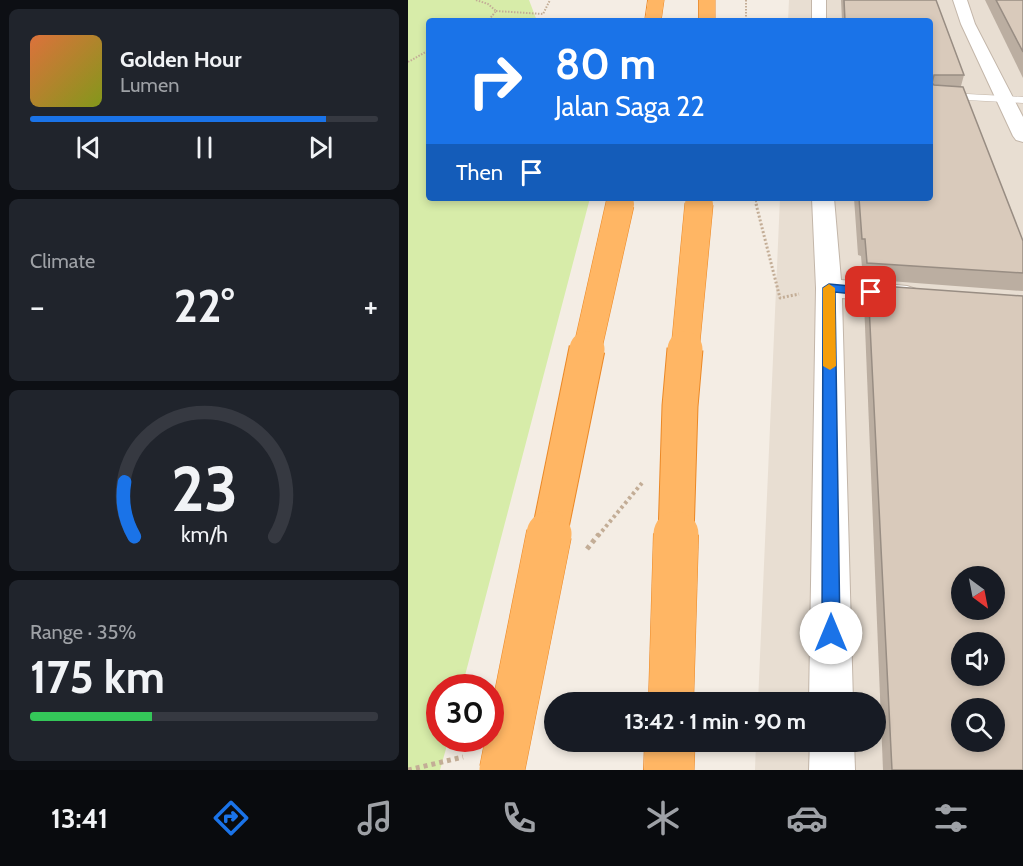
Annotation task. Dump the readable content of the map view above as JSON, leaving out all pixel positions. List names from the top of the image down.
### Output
{
  "north": "bottom right",
  "page": {
    "turn": ["80 m", "Jalan Saga 22"],
    "song": ["Golden Hour", "Lumen"],
    "then": "Then",
    "tile": [
      "Climate",
      ["Range · 35%", "175 km"]
    ],
    "heat": ["−", "22°", "+"],
    "limit": "30",
    "trip": "13:42 · 1 min · 90 m",
    "tabs": "13:41",
    "gauge": ["23", "km/h"]
  }
}
